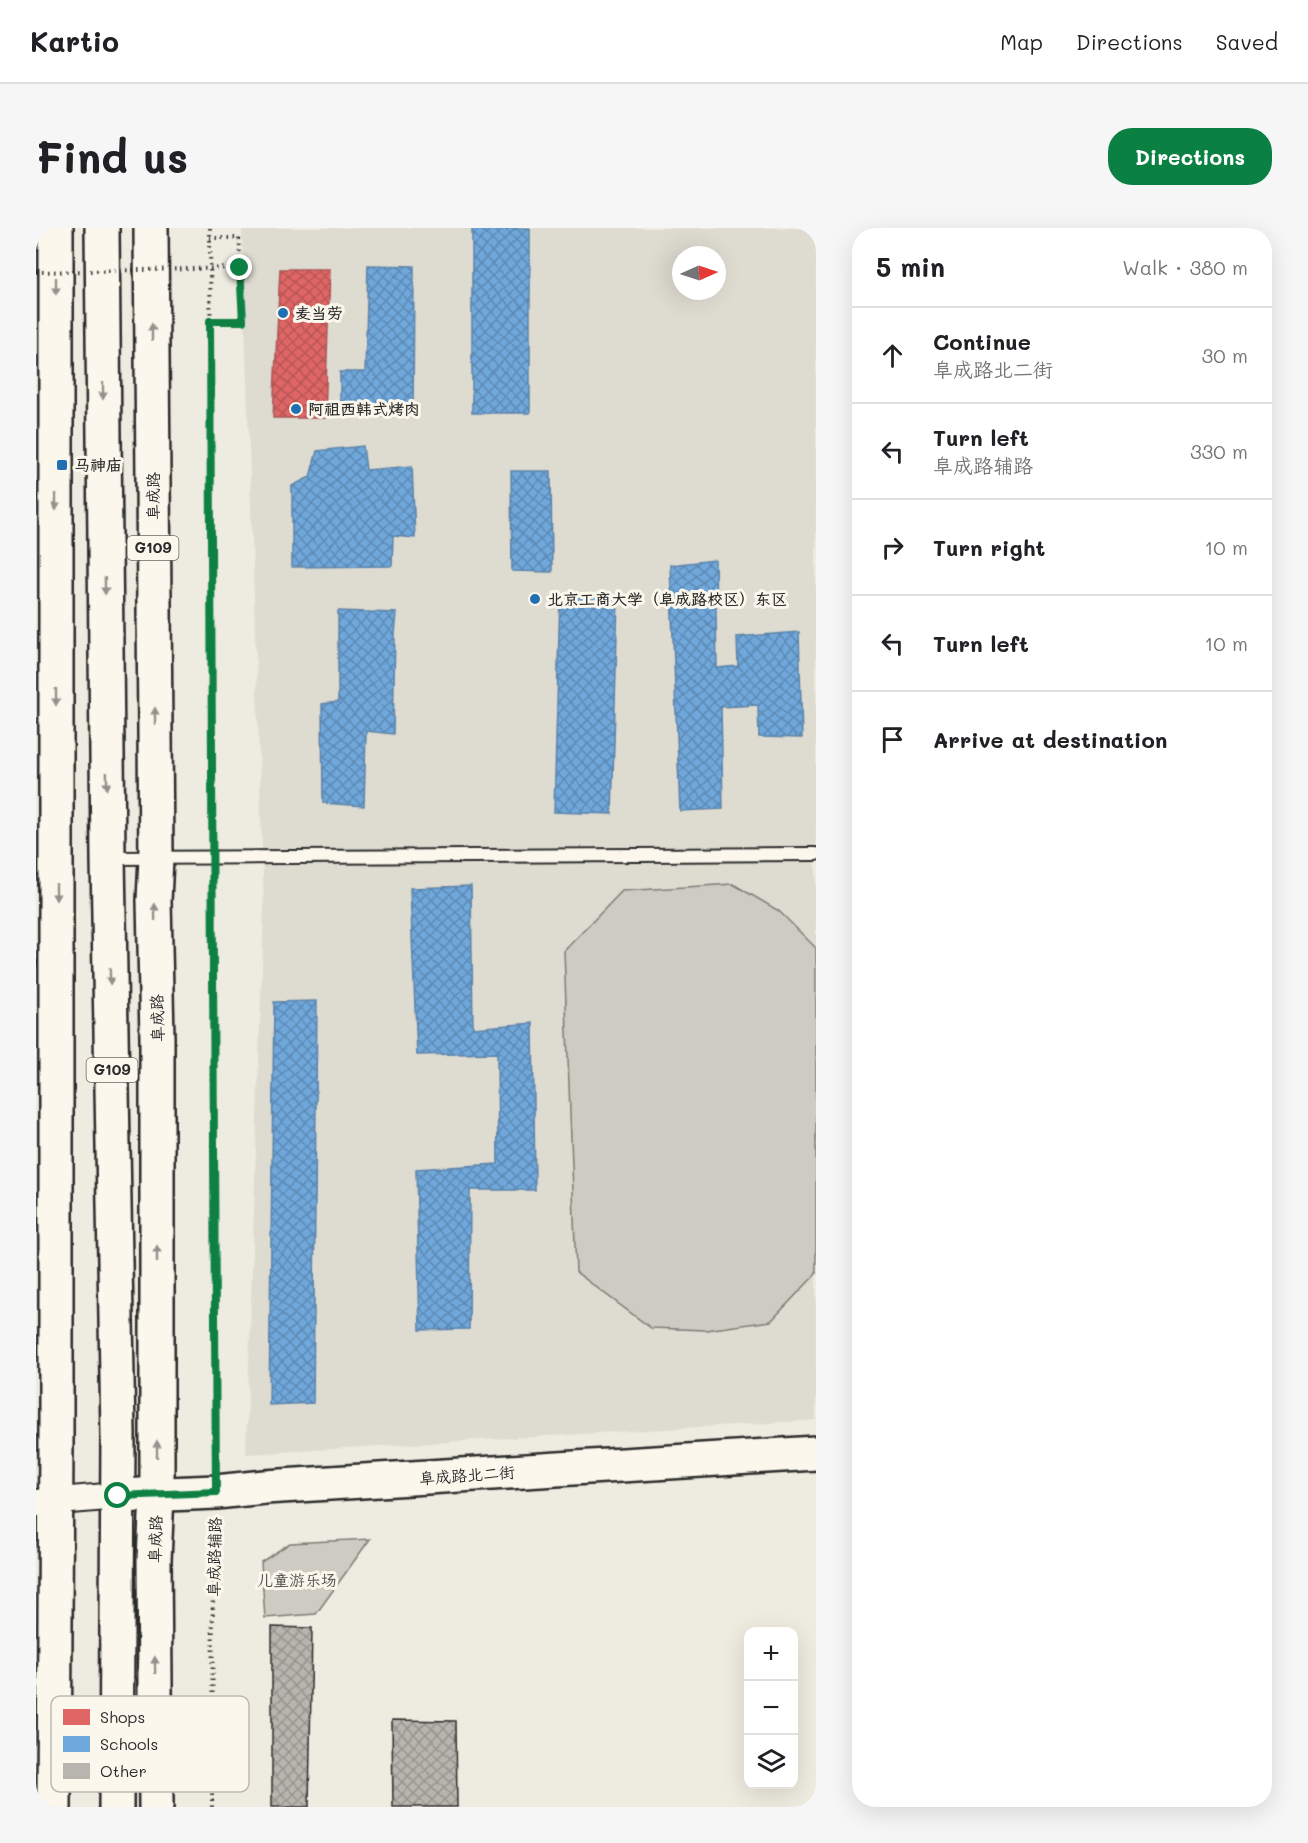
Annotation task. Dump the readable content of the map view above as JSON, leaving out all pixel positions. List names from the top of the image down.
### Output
{
  "streets": {
    "main road": ["阜成路", "G109", "阜成路北二街"],
    "path": ["阜成路辅路"]
  },
  "crossings": [
    ["阜成路", "阜成路北二街"],
    ["G109", "阜成路北二街"],
    ["阜成路北二街", "阜成路辅路"]
  ],
  "parks": ["儿童游乐场"],
  "places": {
    "other": ["麦当劳", "阿祖西韩式烤肉", "北京工商大学（阜成路校区）东区"],
    "transit": ["马神庙"]
  },
  "legend": ["Shops", "Schools", "Other"],
  "north": "right",
  "page": {
    "header": "Kartio",
    "nav": ["Map", "Directions", "Saved"],
    "buttons": "Directions",
    "title": "Find us",
    "heading": ["5 min", "Walk · 380 m"],
    "list": [
      ["Continue", "阜成路北二街", "30 m"],
      ["Turn left", "阜成路辅路", "330 m"],
      ["Turn right", "10 m"],
      ["Turn left", "10 m"],
      "Arrive at destination"
    ],
    "map_buttons": ["+", "−"]
  }
}
